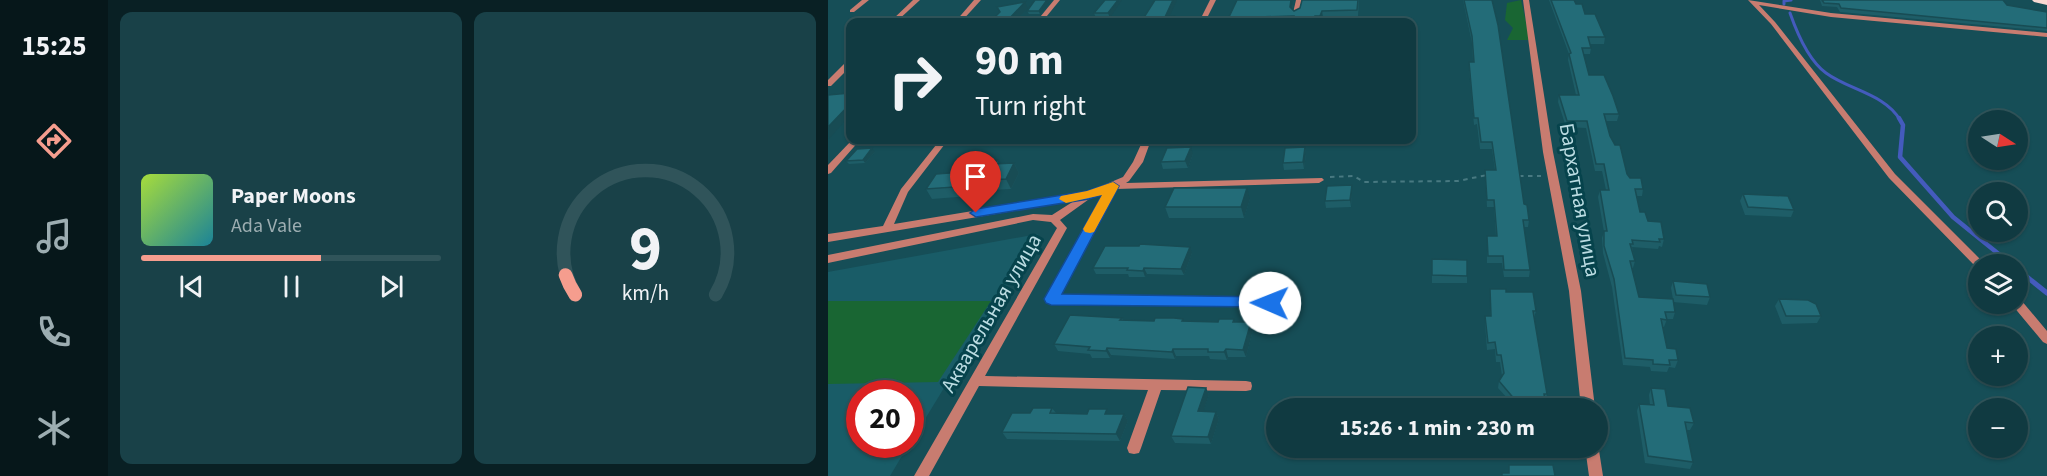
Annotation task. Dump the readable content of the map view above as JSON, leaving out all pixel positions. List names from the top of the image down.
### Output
{
  "streets": {
    "street": ["Бархатная улица", "Акварельная улица"]
  },
  "north": "right",
  "page": {
    "tabs": "15:25",
    "turn": ["90 m", "Turn right"],
    "map_buttons": ["+", "−"],
    "song": ["Paper Moons", "Ada Vale"],
    "limit": "20",
    "trip": "15:26 · 1 min · 230 m",
    "gauge": ["9", "km/h"]
  }
}
